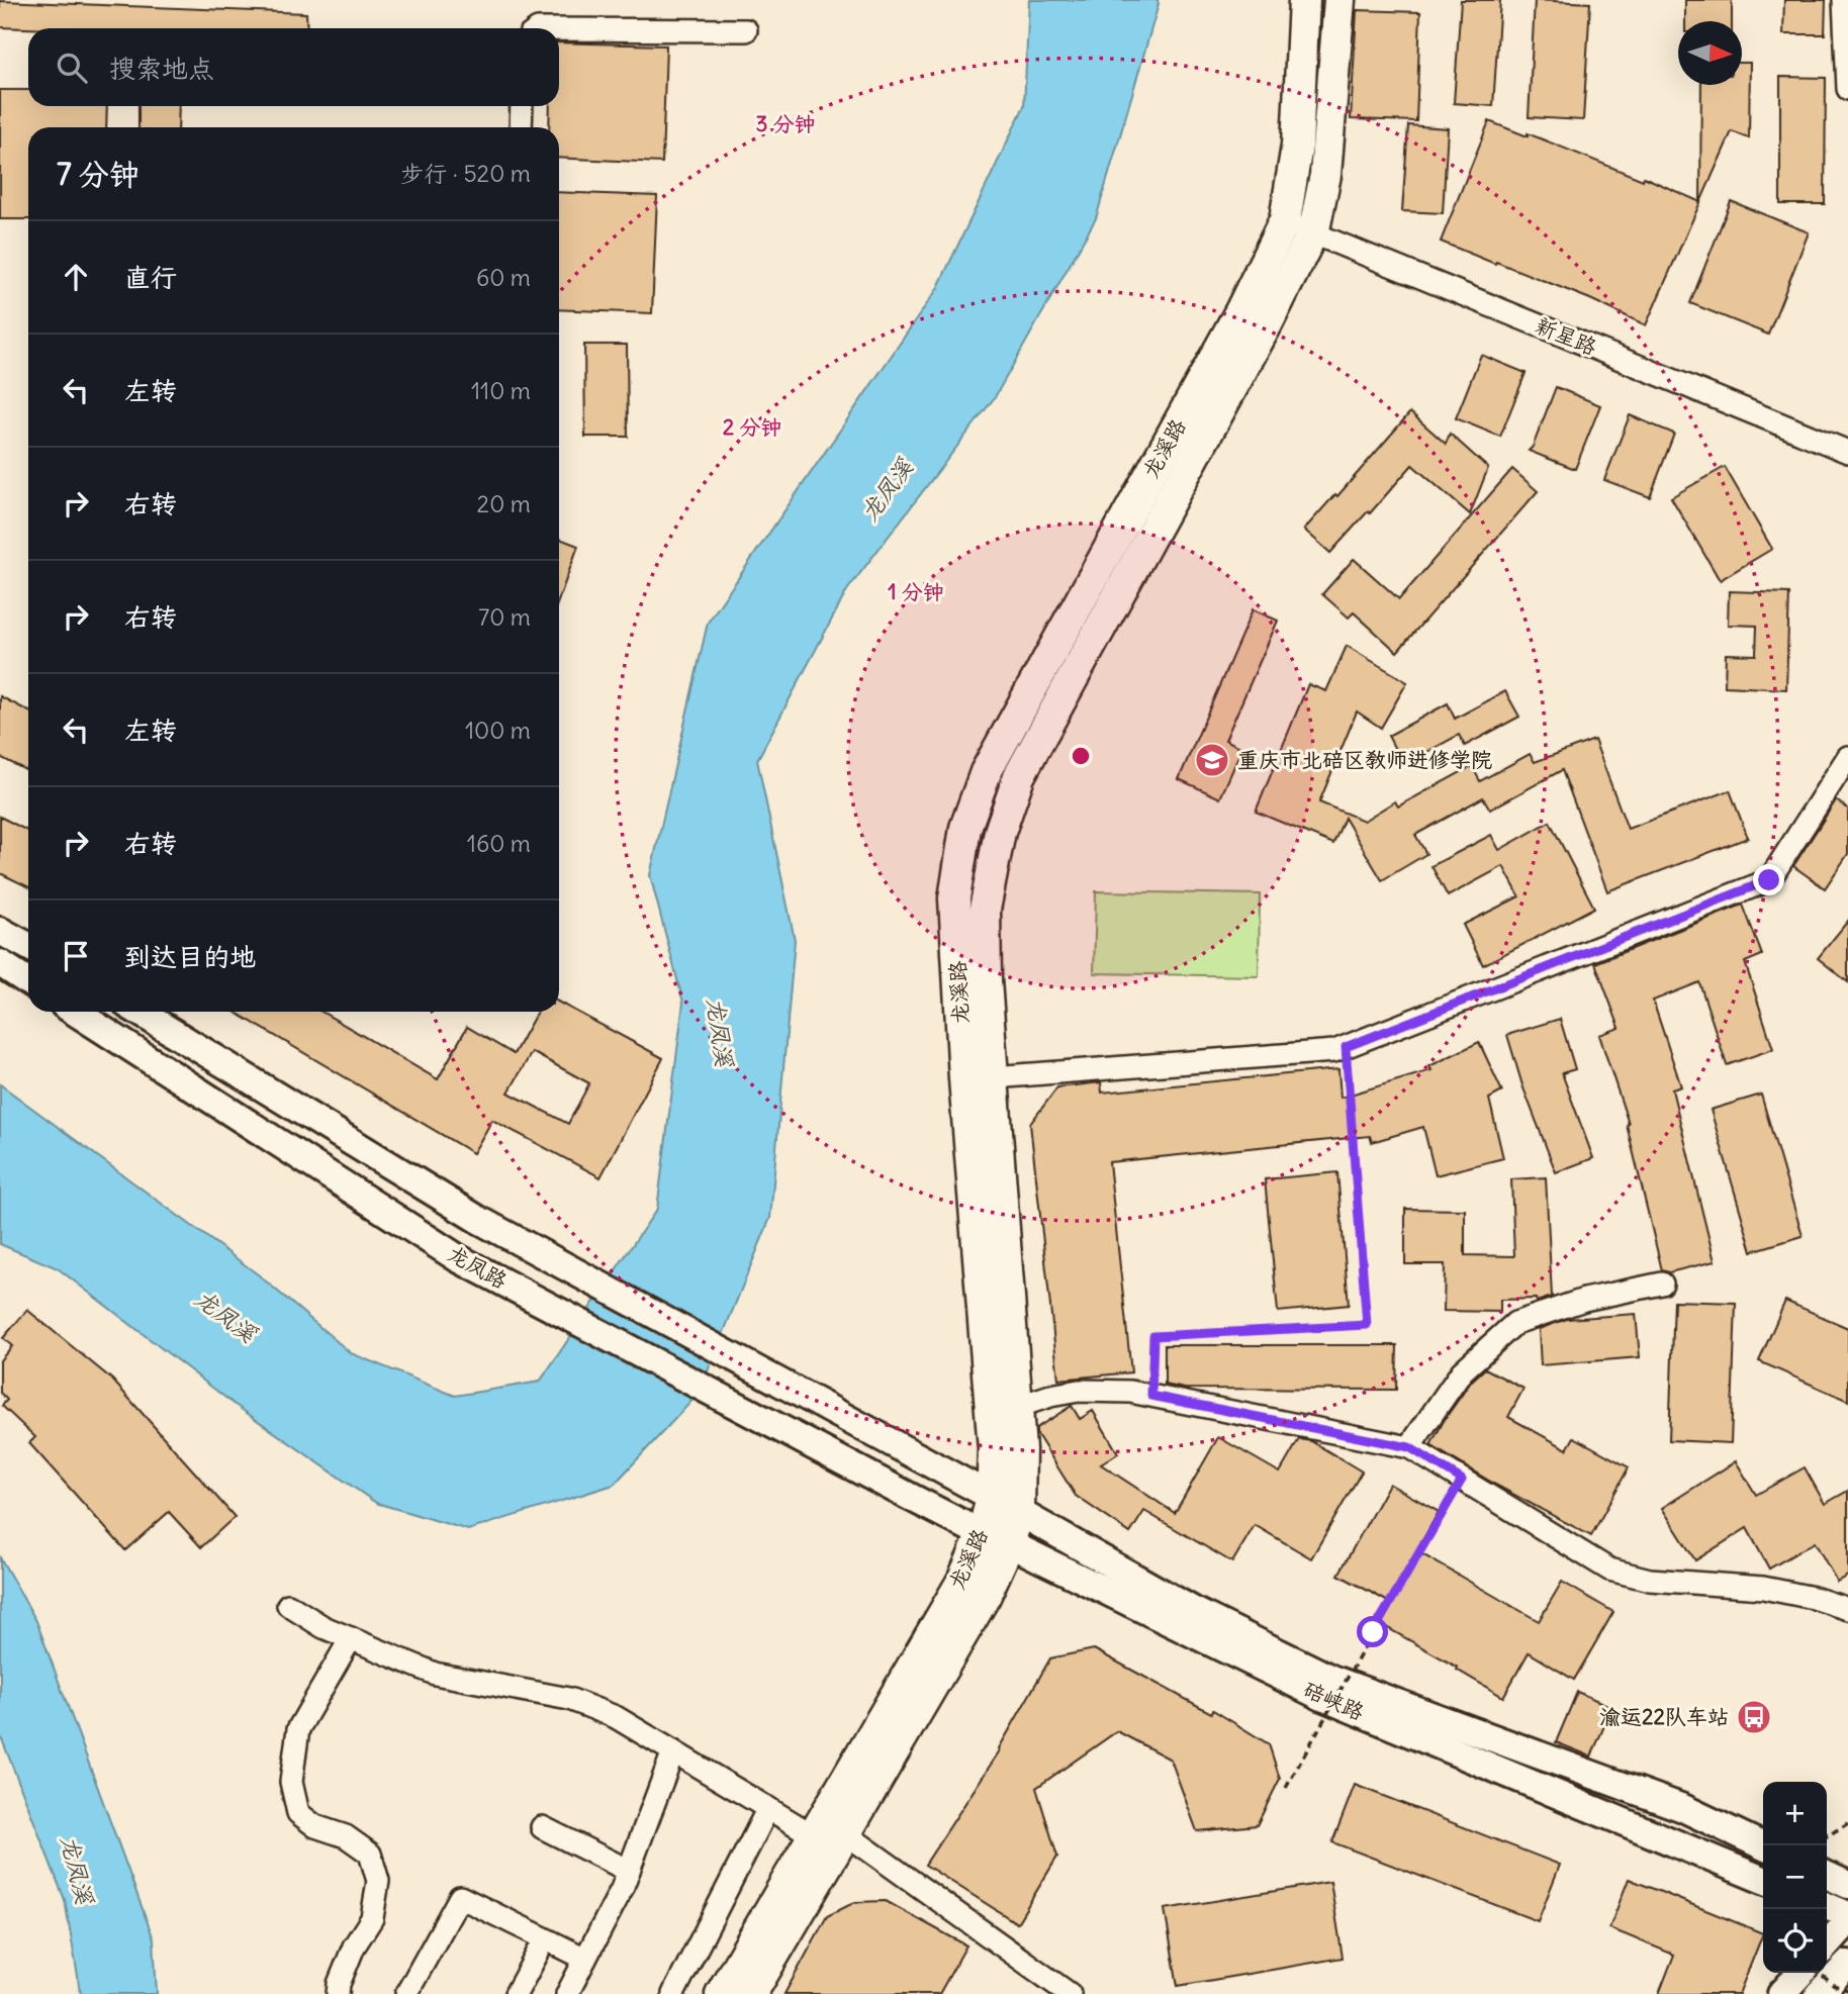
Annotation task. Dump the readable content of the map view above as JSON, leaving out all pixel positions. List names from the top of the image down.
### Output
{
  "streets": {
    "highway": ["龙溪路"],
    "main road": ["龙凤路", "碚峡路"],
    "street": ["新星路"]
  },
  "crossings": [
    ["新星路", "龙溪路"],
    ["龙溪路", "碚峡路"],
    ["龙凤路", "碚峡路"]
  ],
  "water": ["龙凤溪"],
  "places": {
    "school or university": ["重庆市北碚区教师进修学院"],
    "bus stop": ["渝运22队车站"]
  },
  "north": "right",
  "page": {
    "search": "搜索地点",
    "heading": ["7 分钟", "步行 · 520 m"],
    "list": [
      ["直行", "60 m"],
      ["左转", "110 m"],
      ["右转", "20 m"],
      ["右转", "70 m"],
      ["左转", "100 m"],
      ["右转", "160 m"],
      "到达目的地"
    ],
    "map_buttons": ["+", "−"]
  },
  "rings": ["3 分钟", "2 分钟", "1 分钟"]
}
